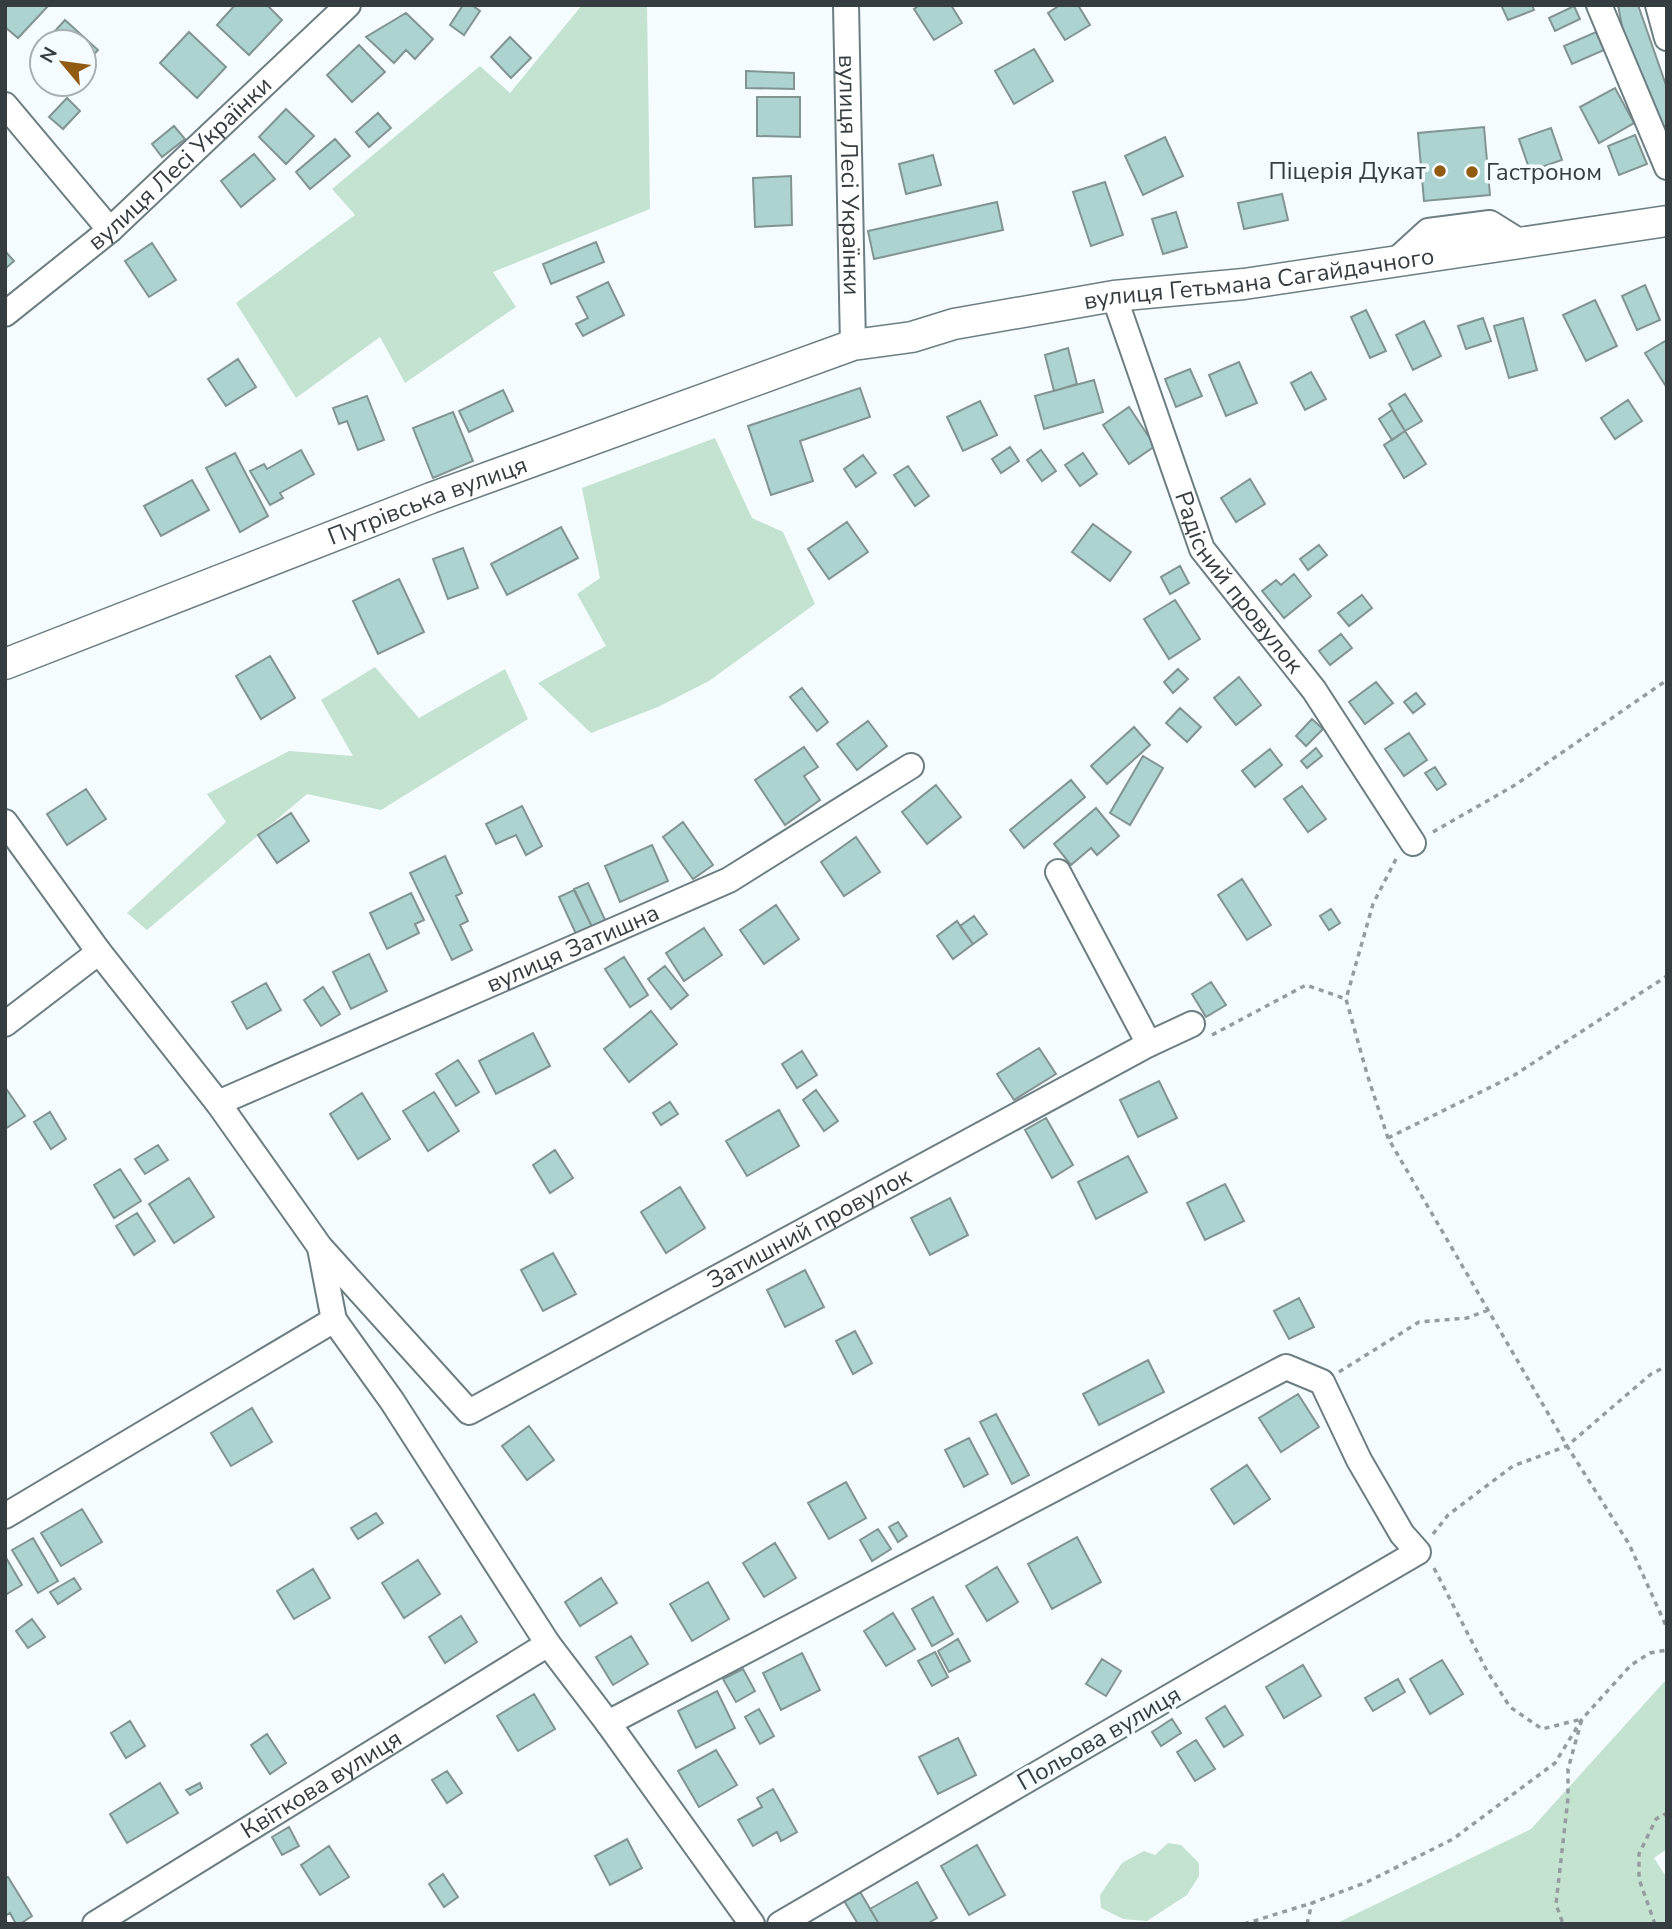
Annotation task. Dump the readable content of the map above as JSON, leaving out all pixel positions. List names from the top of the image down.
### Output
{
  "streets": {
    "main road": ["вулиця Гетьмана Сагайдачного", "Путрівська вулиця"],
    "street": [
      "вулиця Лесі Українки",
      "Радісний провулок",
      "вулиця Затишна",
      "Затишний провулок",
      "Польова вулиця",
      "Квіткова вулиця"
    ]
  },
  "crossings": [
    ["вулиця Лесі Українки", "вулиця Гетьмана Сагайдачного"],
    ["вулиця Лесі Українки", "Путрівська вулиця"],
    ["вулиця Гетьмана Сагайдачного", "Путрівська вулиця"],
    ["вулиця Гетьмана Сагайдачного", "Радісний провулок"]
  ],
  "places": ["Піцерія Дукат", "Гастроном"],
  "north": "top left"
}
